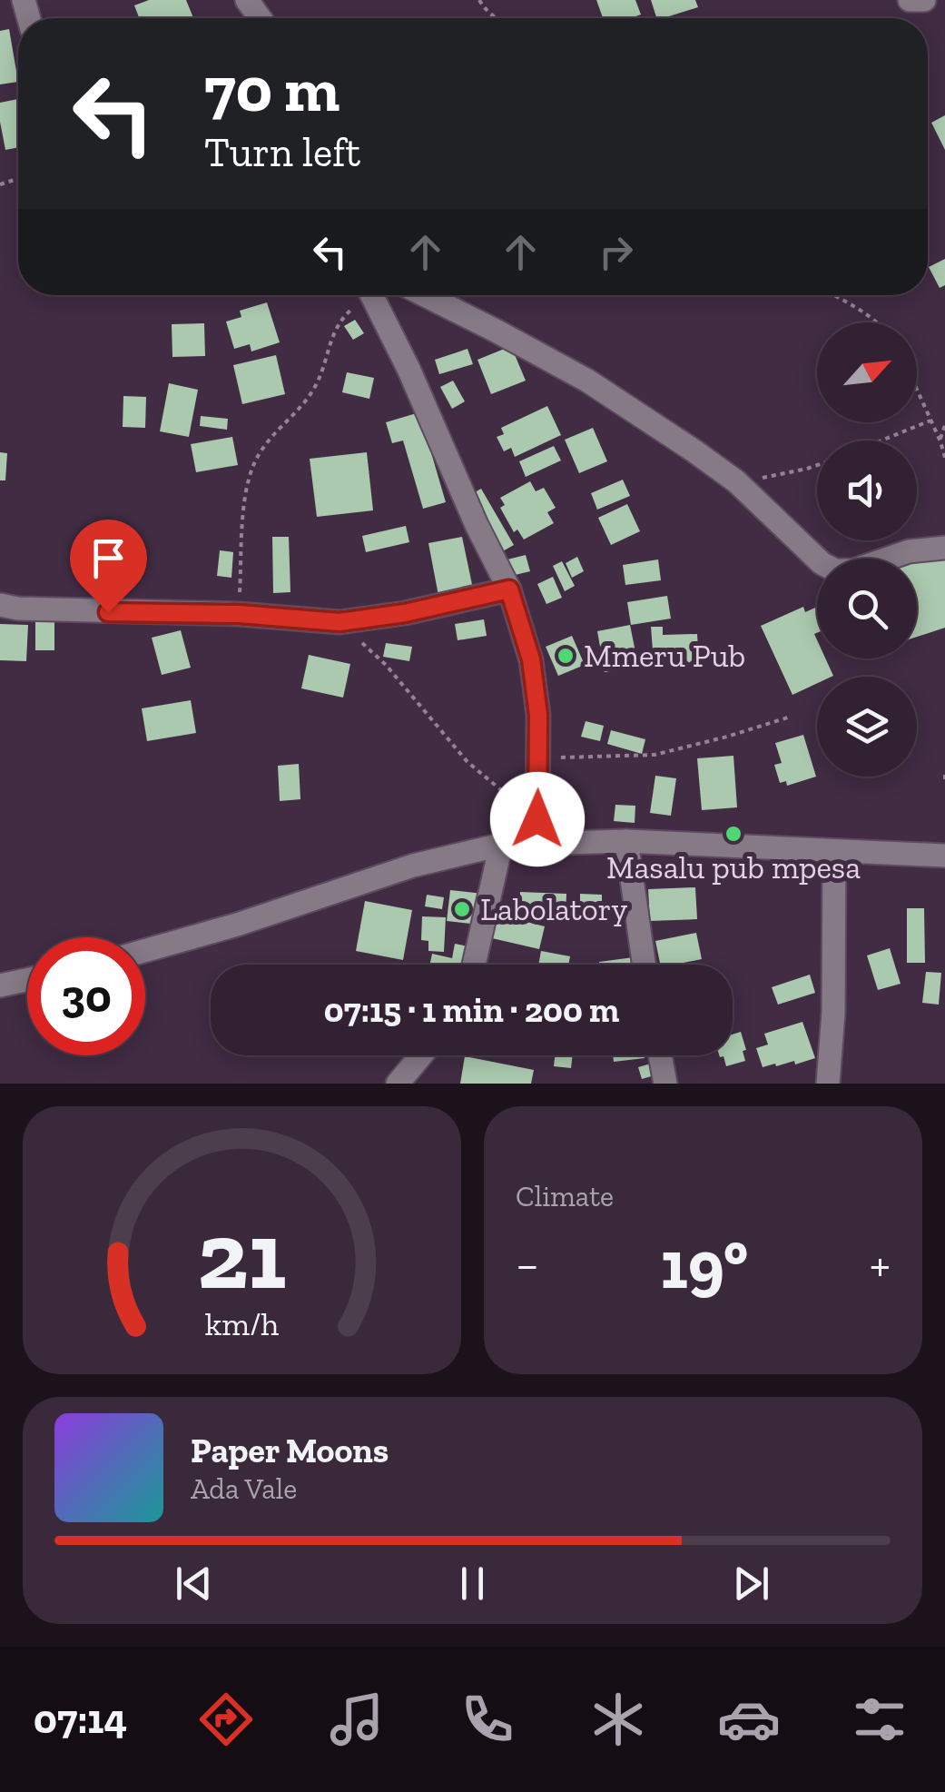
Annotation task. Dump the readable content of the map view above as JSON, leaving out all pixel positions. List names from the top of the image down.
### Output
{
  "places": ["Mmeru Pub", "Masalu pub mpesa", "Labolatory"],
  "north": "top right",
  "page": {
    "turn": ["70 m", "Turn left"],
    "limit": "30",
    "trip": "07:15 · 1 min · 200 m",
    "tile": "Climate",
    "heat": ["−", "19°", "+"],
    "song": ["Paper Moons", "Ada Vale"],
    "tabs": "07:14",
    "gauge": ["21", "km/h"]
  }
}
